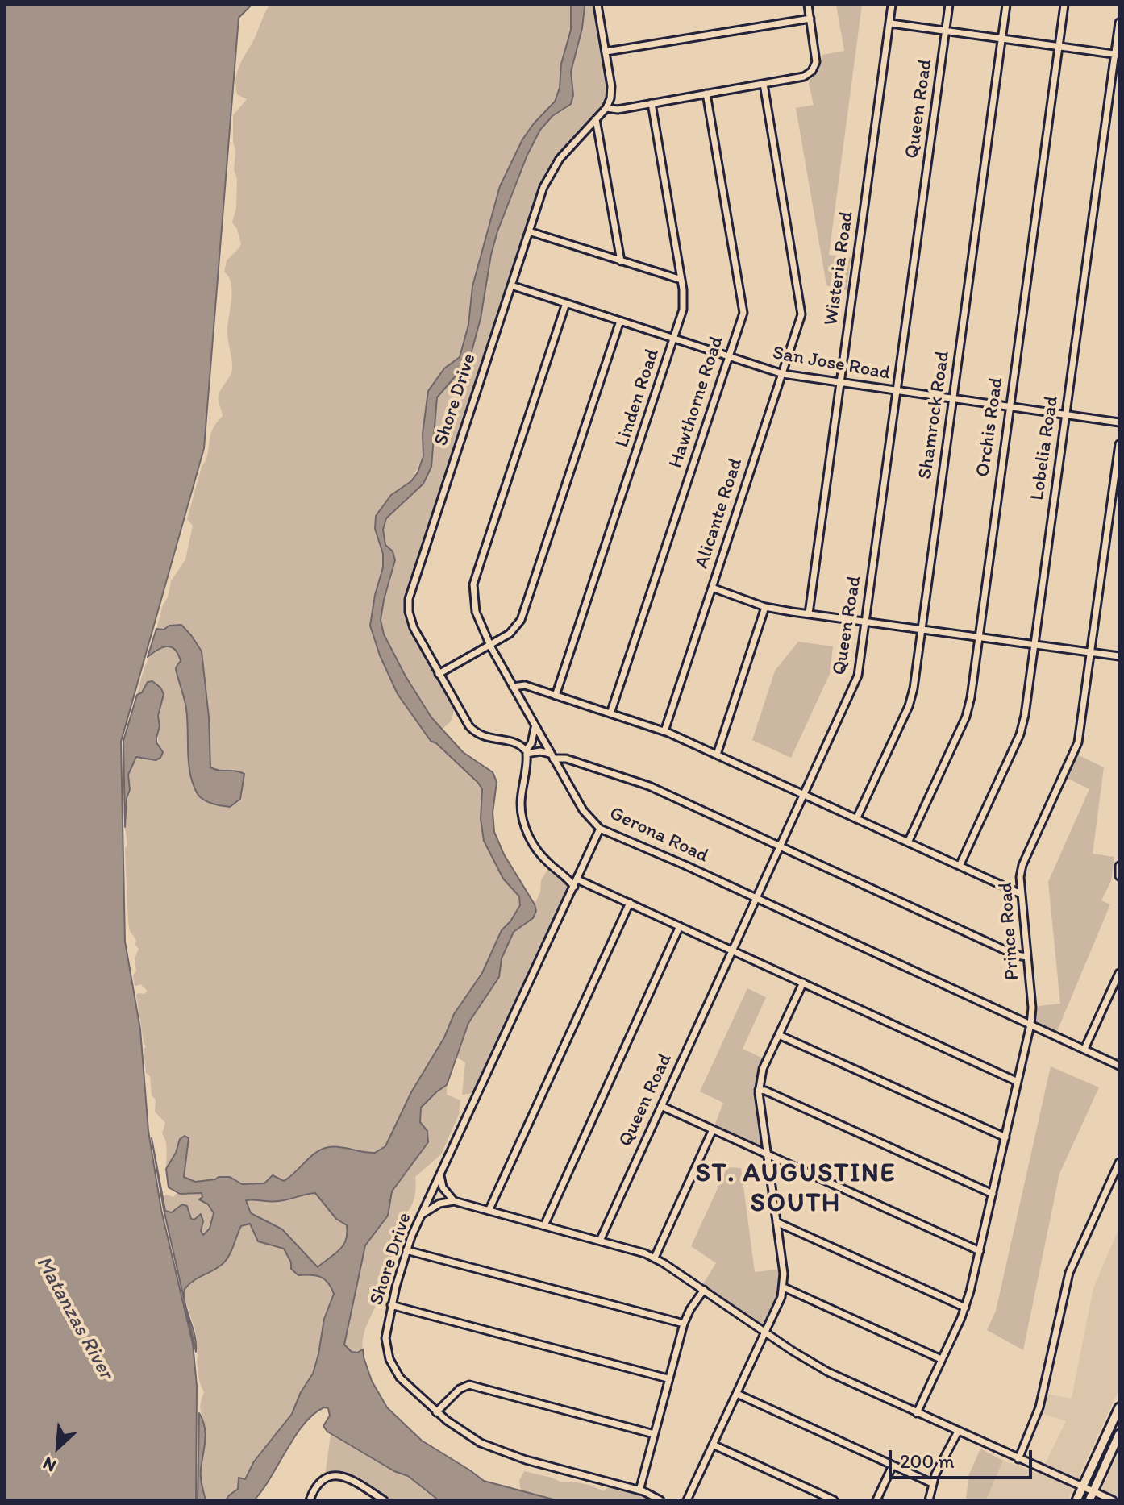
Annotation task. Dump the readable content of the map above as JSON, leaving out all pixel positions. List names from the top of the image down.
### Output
{
  "streets": {
    "street": [
      "Queen Road",
      "Wisteria Road",
      "San Jose Road",
      "Linden Road",
      "Shore Drive",
      "Hawthorne Road",
      "Shamrock Road",
      "Orchis Road",
      "Lobelia Road",
      "Alicante Road",
      "Gerona Road",
      "Prince Road"
    ]
  },
  "crossings": [
    ["Queen Road", "San Jose Road"],
    ["Queen Road", "Alicante Road"],
    ["Queen Road", "Gerona Road"],
    ["Wisteria Road", "San Jose Road"],
    ["Wisteria Road", "Alicante Road"],
    ["San Jose Road", "Linden Road"],
    ["San Jose Road", "Shore Drive"],
    ["San Jose Road", "Hawthorne Road"],
    ["San Jose Road", "Shamrock Road"],
    ["San Jose Road", "Orchis Road"],
    ["San Jose Road", "Lobelia Road"],
    ["San Jose Road", "Alicante Road"],
    ["San Jose Road", "Gerona Road"],
    ["Shore Drive", "Gerona Road"],
    ["Shamrock Road", "Alicante Road"],
    ["Orchis Road", "Alicante Road"],
    ["Lobelia Road", "Alicante Road"],
    ["Alicante Road", "Prince Road"],
    ["Gerona Road", "Prince Road"]
  ],
  "districts": ["ST. AUGUSTINE SOUTH"],
  "water": ["Matanzas River"],
  "scale_bar": "200 m",
  "north": "bottom left"
}
